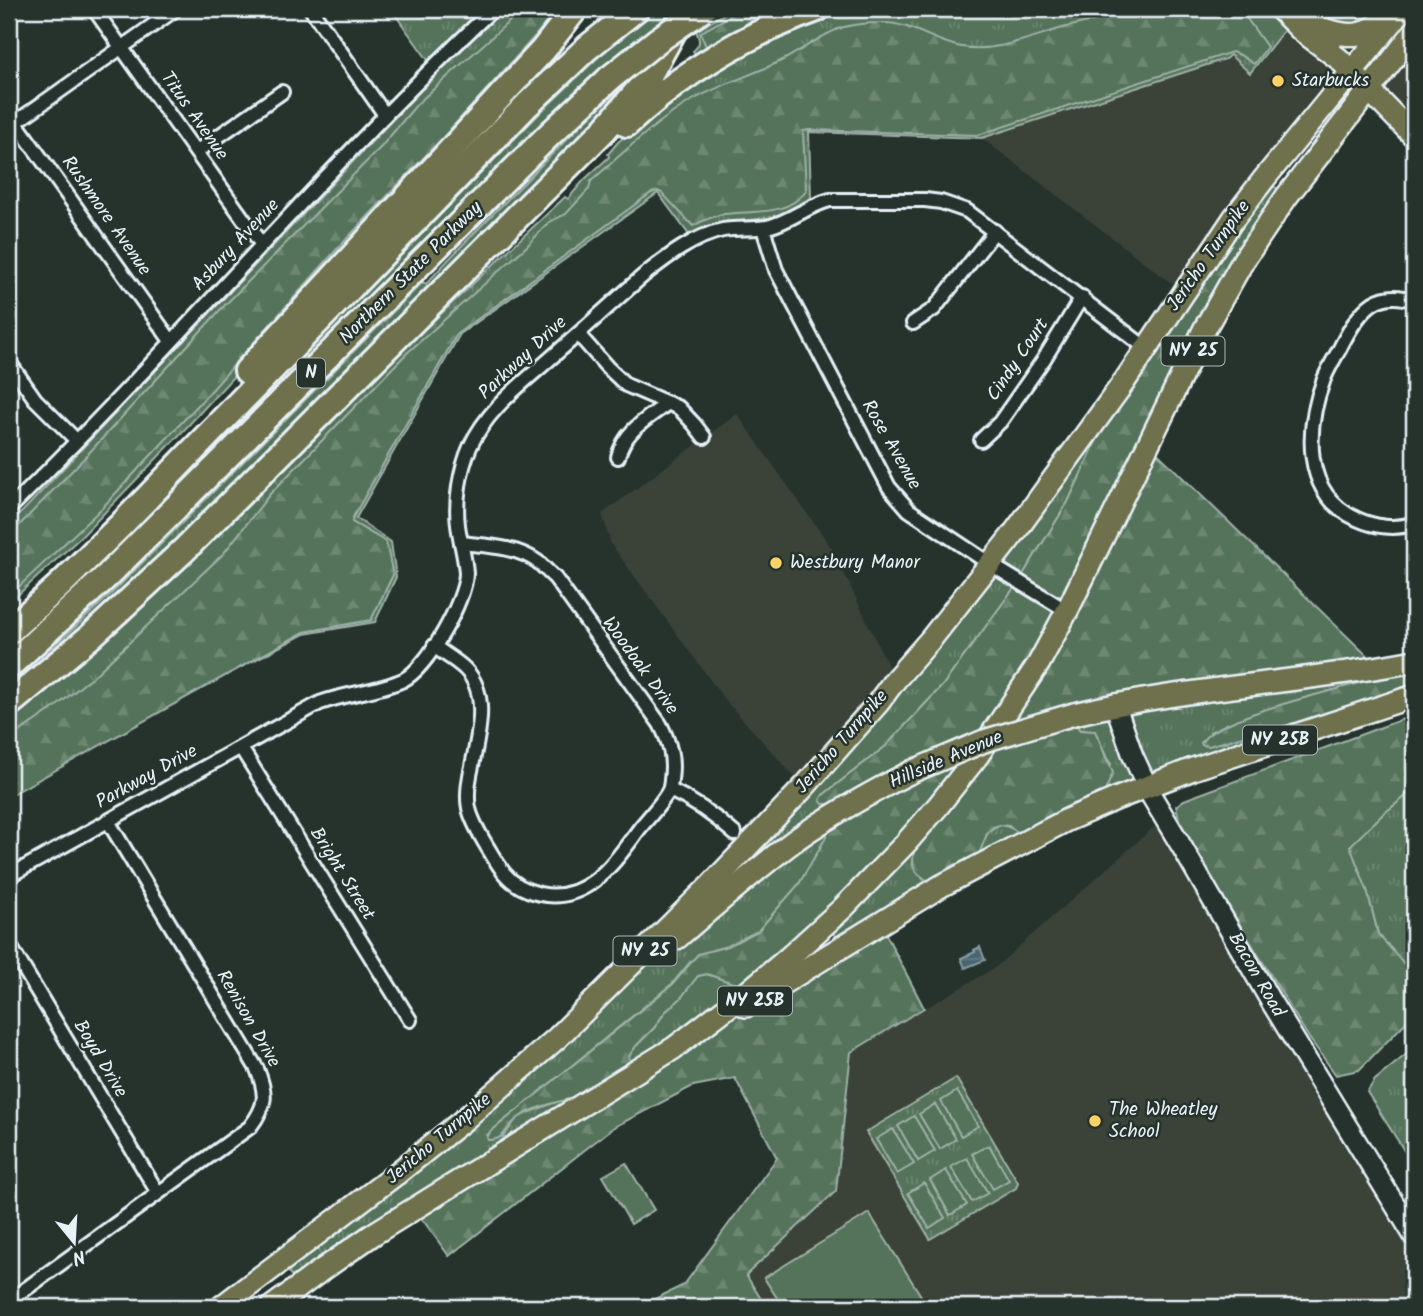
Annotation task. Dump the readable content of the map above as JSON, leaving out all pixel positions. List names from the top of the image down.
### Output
{
  "streets": {
    "highway": ["Northern State Parkway", "N"],
    "main road": [
      "Jericho Turnpike",
      "NY 25",
      "NY 25B",
      "Hillside Avenue"
    ],
    "street": [
      "Titus Avenue",
      "Rushmore Avenue",
      "Asbury Avenue",
      "Parkway Drive",
      "Cindy Court",
      "Rose Avenue",
      "Woodoak Drive",
      "Bright Street",
      "Bacon Road",
      "Renison Drive",
      "Boyd Drive"
    ]
  },
  "crossings": [
    ["Titus Avenue", "Asbury Avenue"],
    ["Rushmore Avenue", "Asbury Avenue"],
    ["Jericho Turnpike", "NY 25"],
    ["Jericho Turnpike", "Parkway Drive"],
    ["Jericho Turnpike", "Rose Avenue"],
    ["Jericho Turnpike", "NY 25B"],
    ["Jericho Turnpike", "Hillside Avenue"],
    ["Parkway Drive", "Cindy Court"],
    ["Parkway Drive", "Rose Avenue"],
    ["Parkway Drive", "Woodoak Drive"],
    ["Parkway Drive", "Bright Street"],
    ["Parkway Drive", "Renison Drive"],
    ["NY 25B", "Bacon Road"],
    ["Hillside Avenue", "Bacon Road"],
    ["Renison Drive", "Boyd Drive"]
  ],
  "places": ["Starbucks", "Westbury Manor", "The Wheatley School"],
  "north": "bottom"
}
